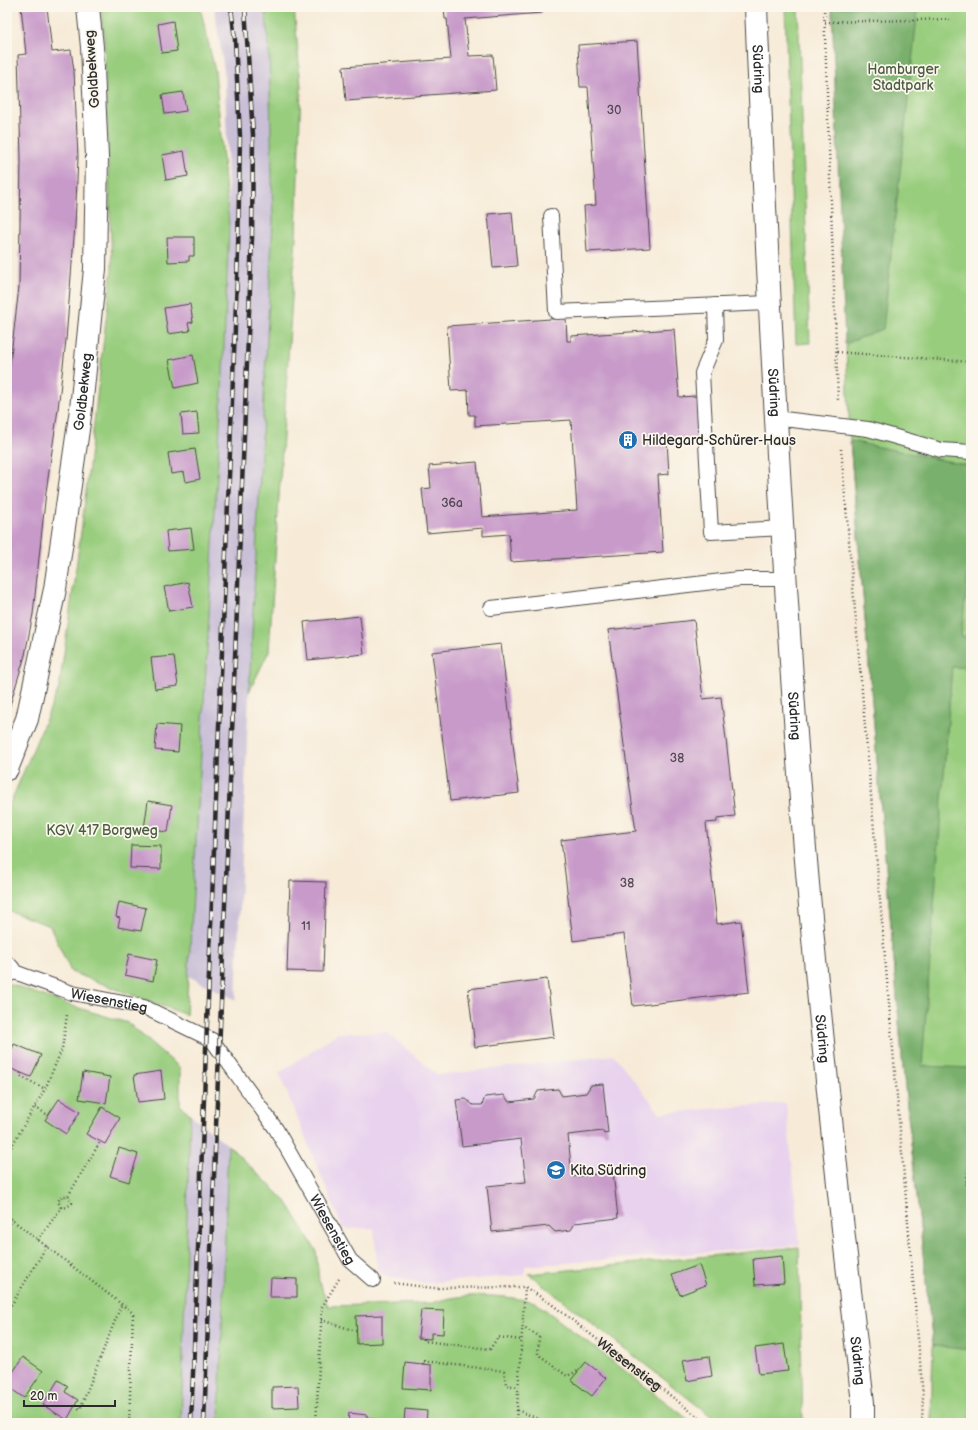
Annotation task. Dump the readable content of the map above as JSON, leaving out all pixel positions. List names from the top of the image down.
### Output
{
  "streets": {
    "street": ["Goldbekweg", "Südring"],
    "lane": ["Wiesenstieg"]
  },
  "parks": ["Hamburger Stadtpark", "KGV 417 Borgweg"],
  "places": {
    "building": ["Hildegard-Schürer-Haus"],
    "school or university": ["Kita Südring"]
  },
  "house_numbers": [
    "30",
    "36a",
    "38",
    "38",
    "11"
  ],
  "scale_bar": "20 m"
}
